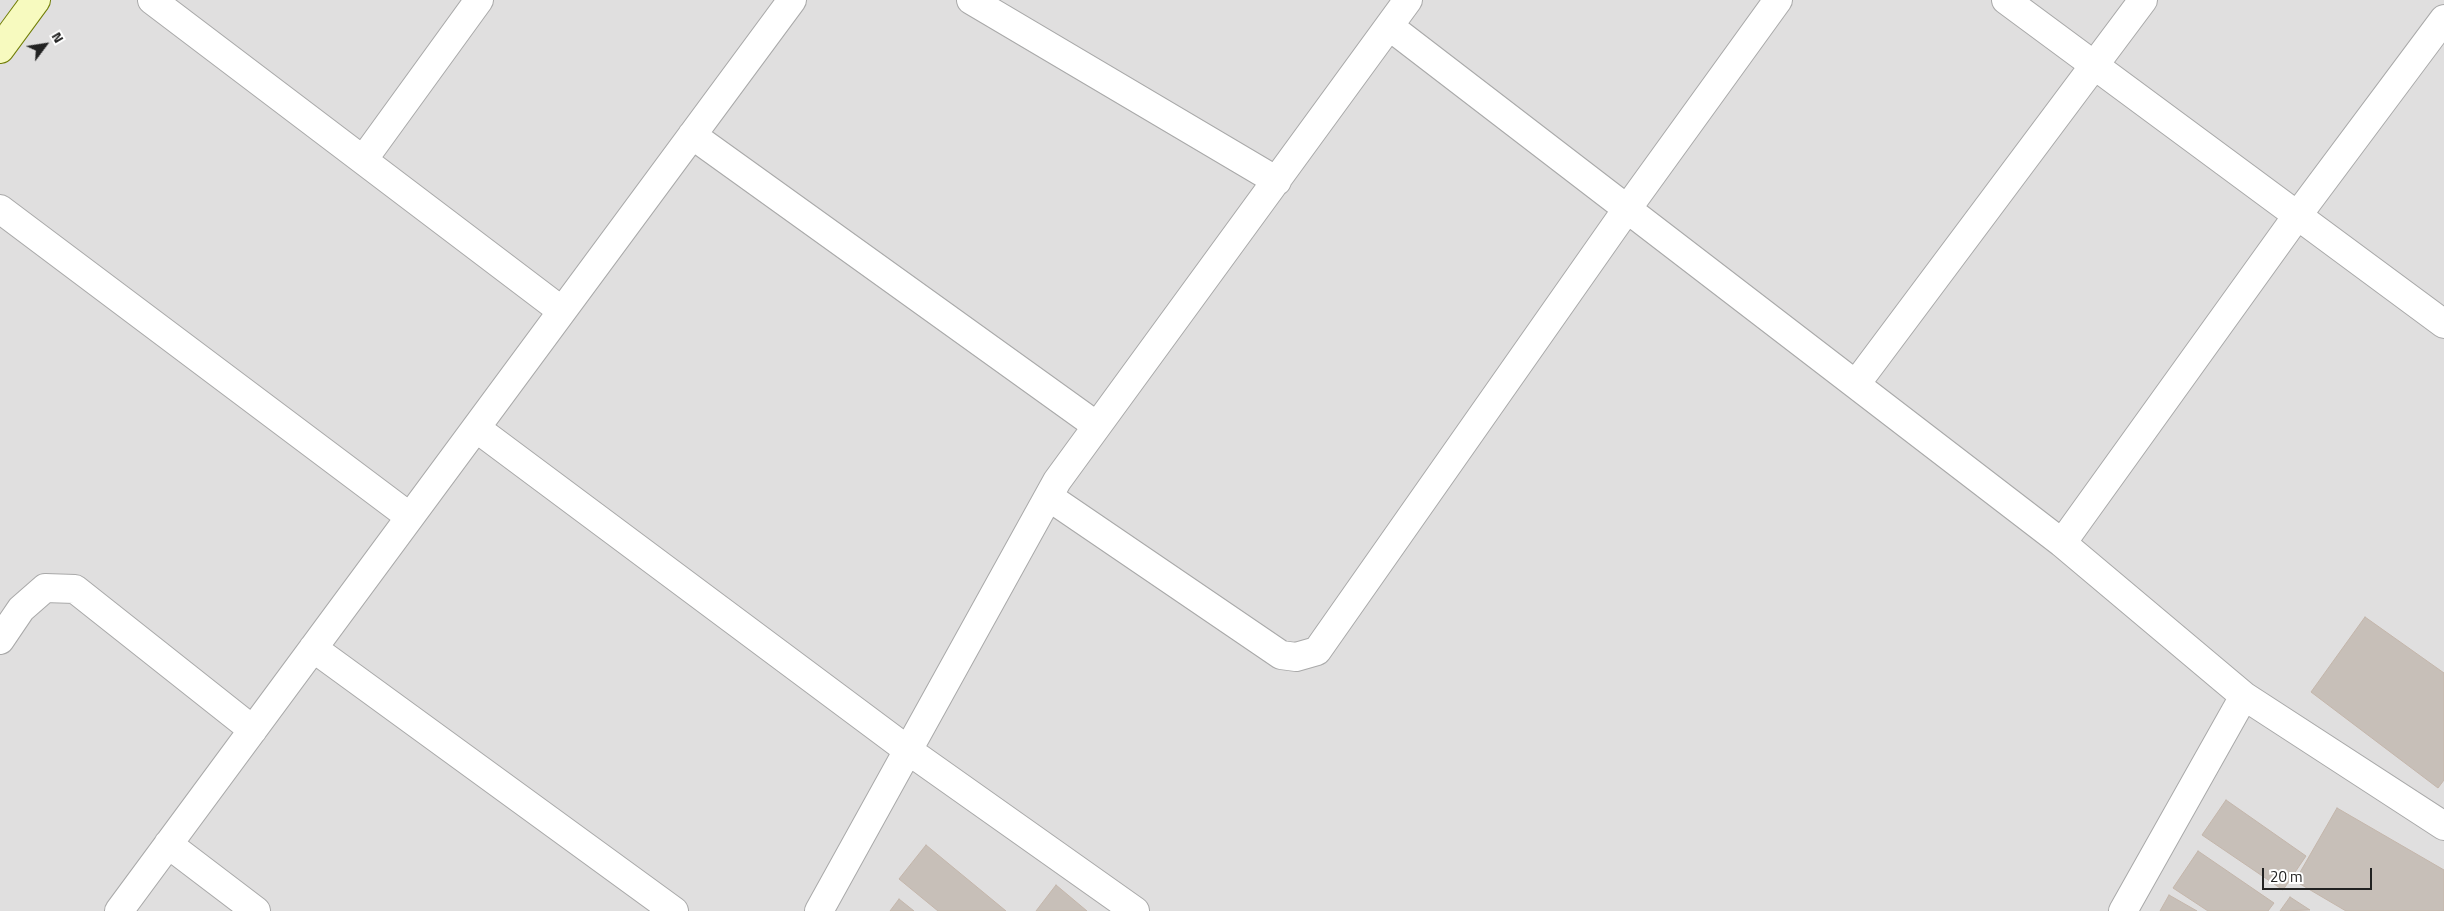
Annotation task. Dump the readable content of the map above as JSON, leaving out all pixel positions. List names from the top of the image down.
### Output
{
  "scale_bar": "20 m",
  "north": "top right"
}
